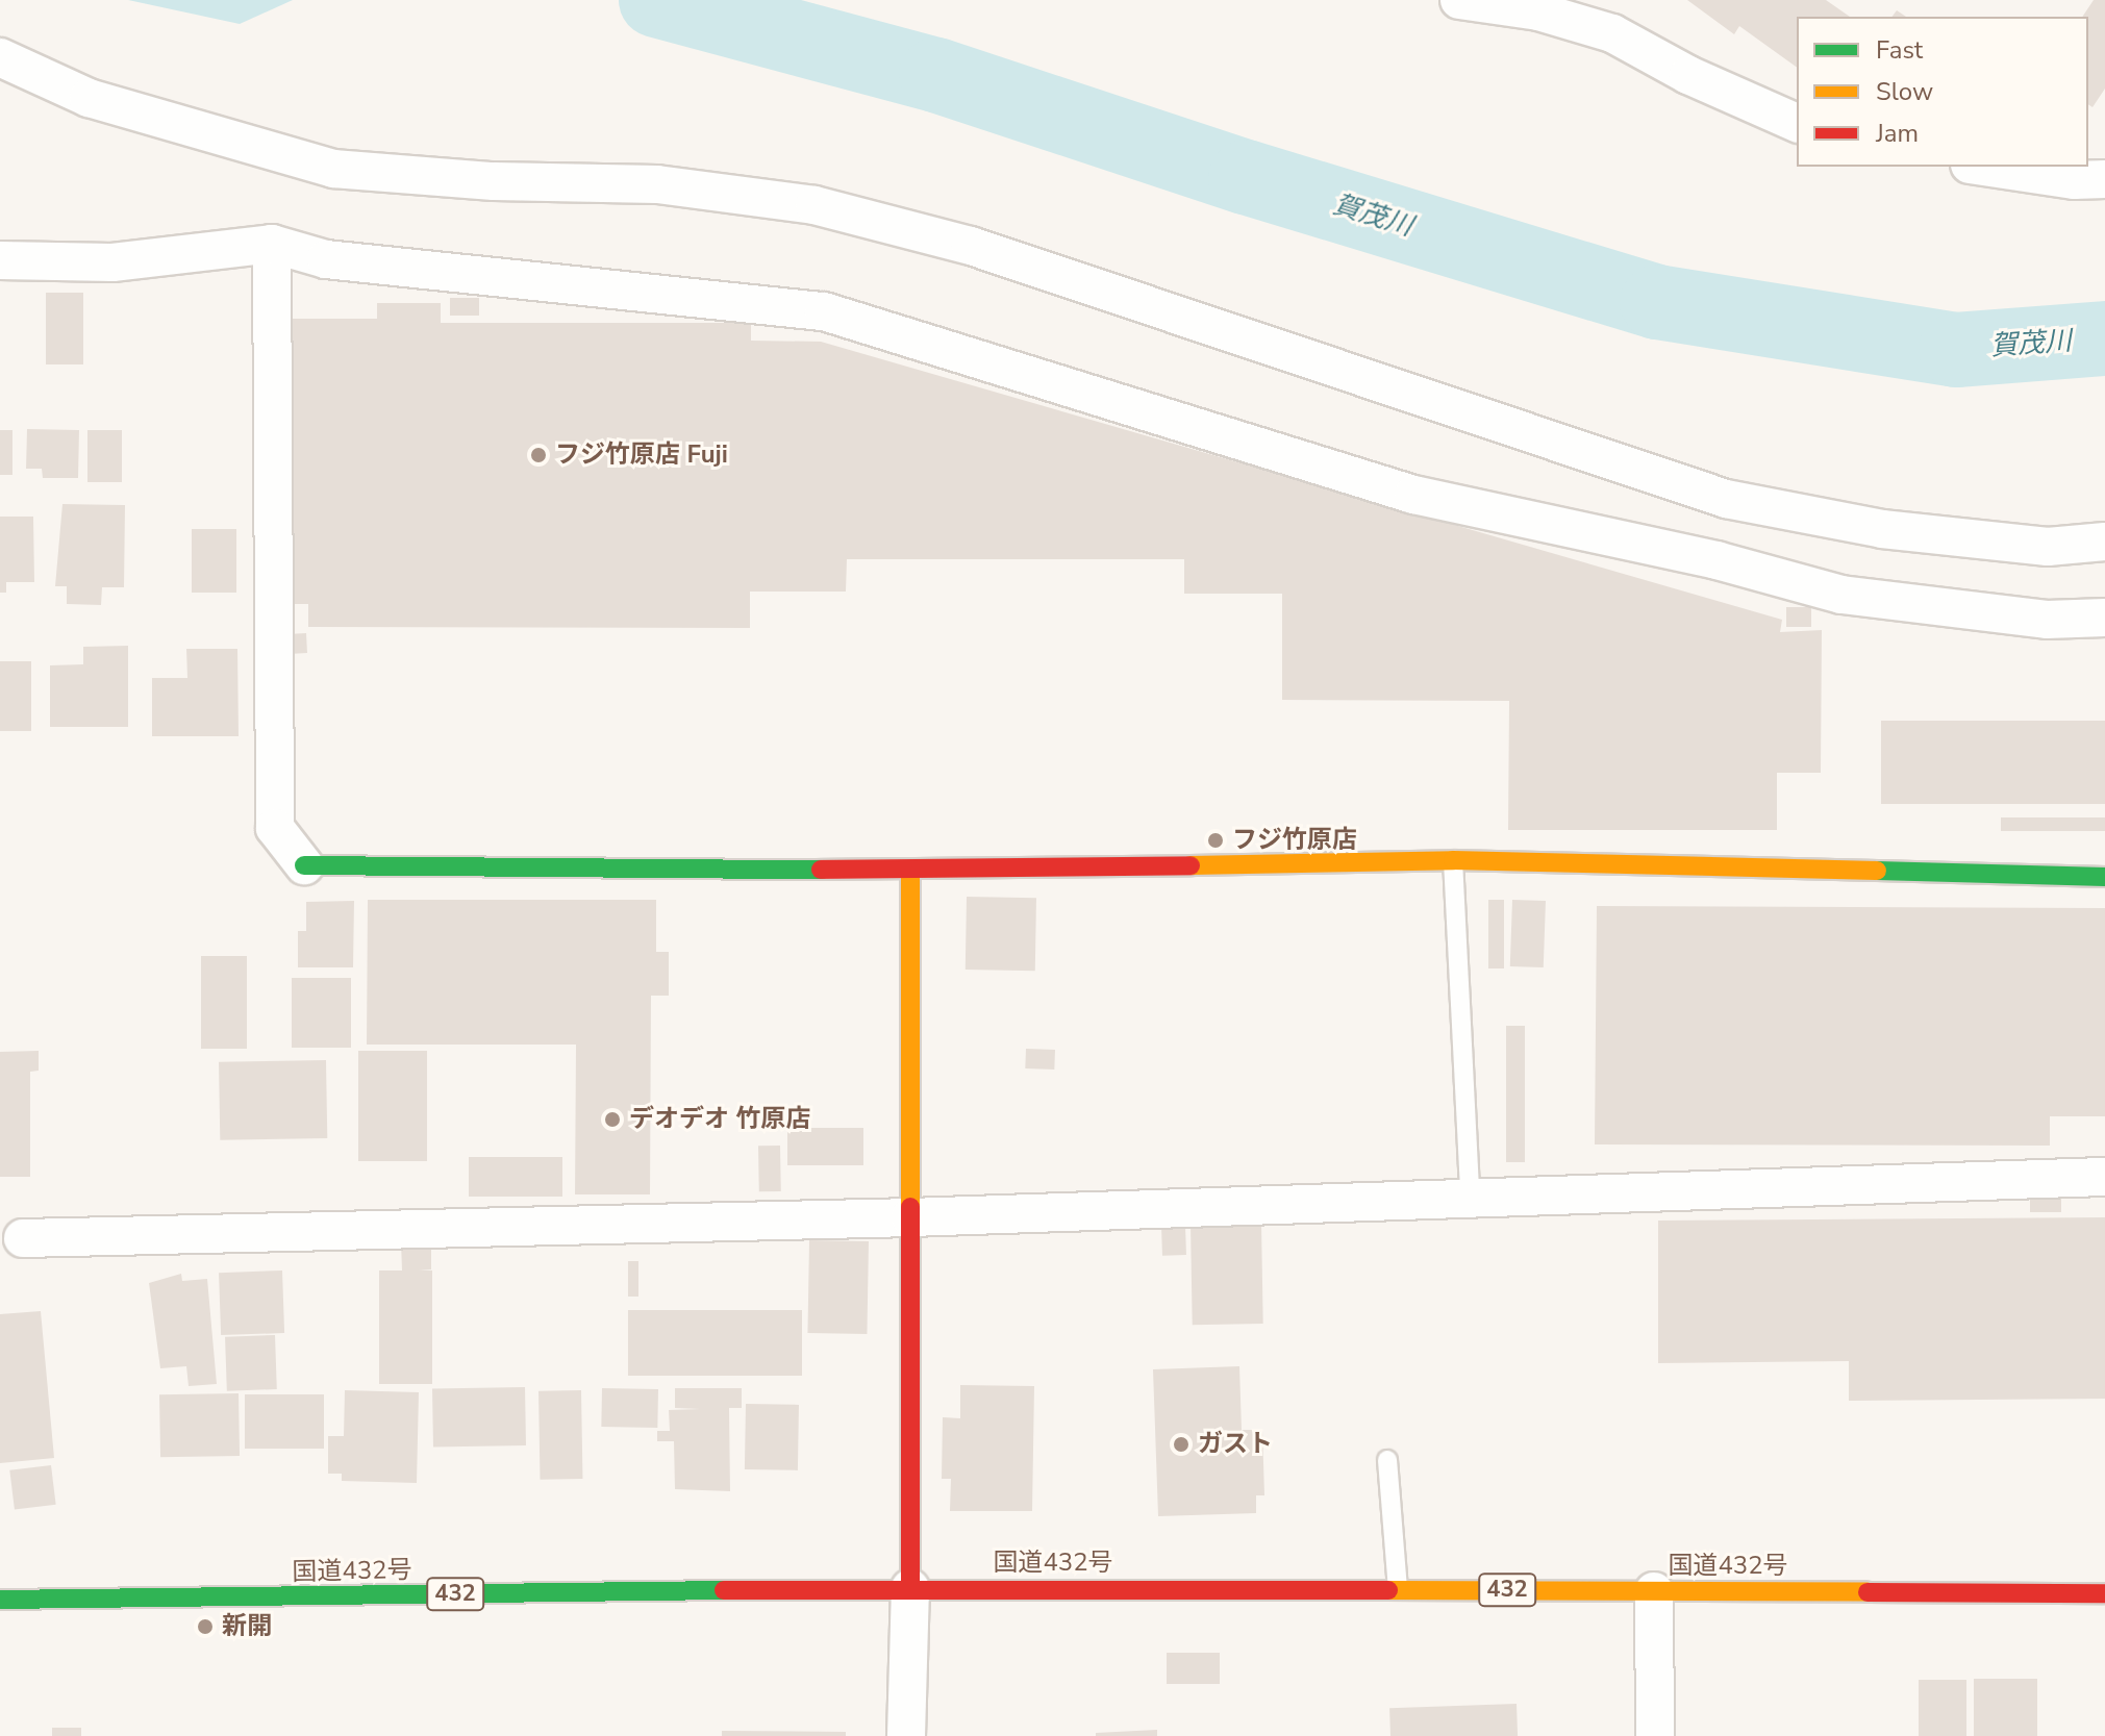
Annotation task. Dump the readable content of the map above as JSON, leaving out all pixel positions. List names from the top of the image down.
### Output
{
  "streets": {
    "main road": ["国道432号", "432"]
  },
  "water": ["賀茂川"],
  "places": [
    "フジ竹原店 Fuji",
    "フジ竹原店",
    "デオデオ 竹原店",
    "ガスト",
    "新開"
  ],
  "legend": ["Fast", "Slow", "Jam"]
}
